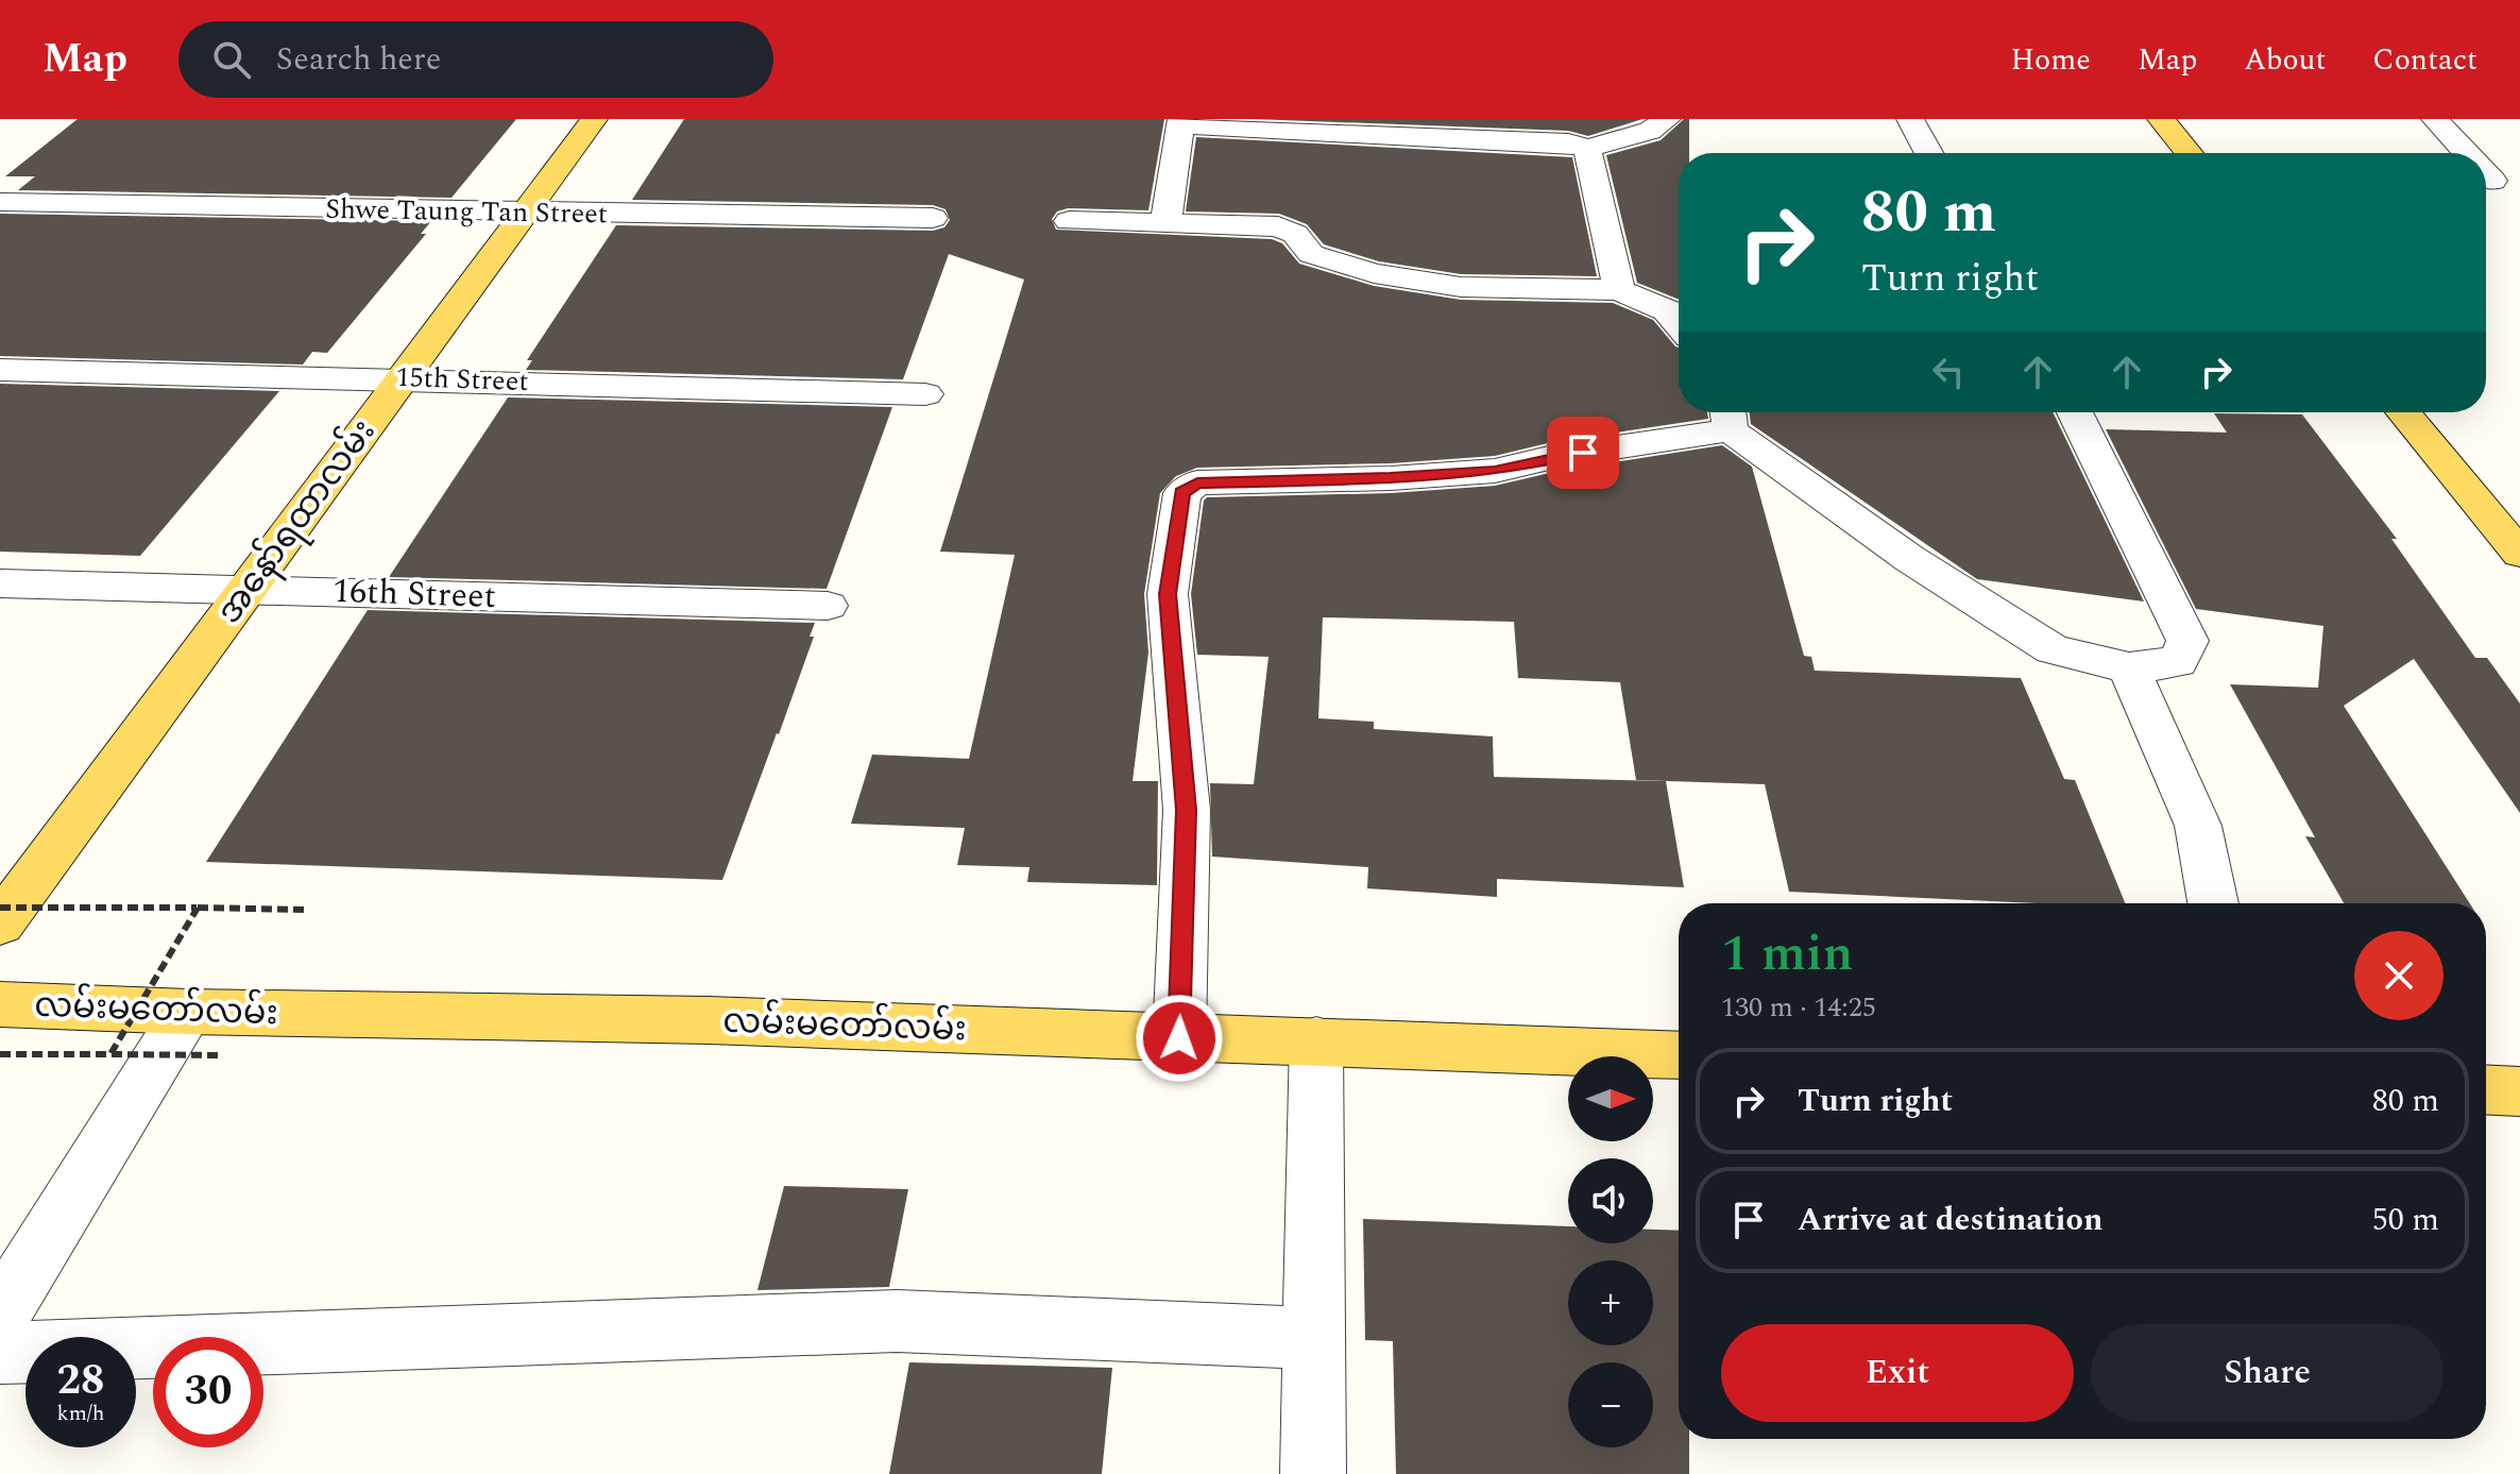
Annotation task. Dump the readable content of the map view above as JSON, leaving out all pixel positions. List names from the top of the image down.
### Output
{
  "streets": {
    "main road": ["အနော်ရထာလမ်း", "လမ်းမတော်လမ်း"],
    "street": ["Shwe Taung Tan Street", "15th Street", "16th Street"]
  },
  "crossings": [
    ["Shwe Taung Tan Street", "အနော်ရထာလမ်း"],
    ["15th Street", "အနော်ရထာလမ်း"],
    ["အနော်ရထာလမ်း", "16th Street"]
  ],
  "north": "right",
  "page": {
    "header": "Map",
    "search": "Search here",
    "nav": [
      "Home",
      "Map",
      "About",
      "Contact"
    ],
    "turn": ["80 m", "Turn right"],
    "heading": ["1 min", "130 m · 14:25"],
    "list": [
      {
        "name": "Turn right",
        "value": "80 m"
      },
      {
        "name": "Arrive at destination",
        "value": "50 m"
      }
    ],
    "map_buttons": ["+", "−"],
    "buttons": ["Exit", "Share"],
    "speed": "28 km/h",
    "limit": "30"
  }
}
